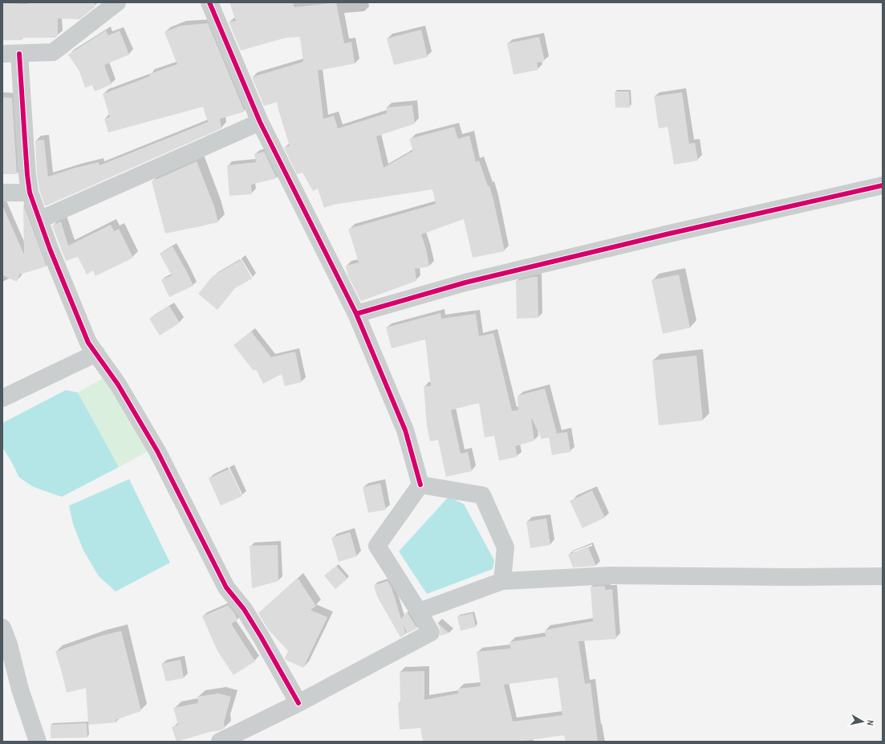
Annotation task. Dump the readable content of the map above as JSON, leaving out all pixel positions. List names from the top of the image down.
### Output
{
  "north": "right"
}
